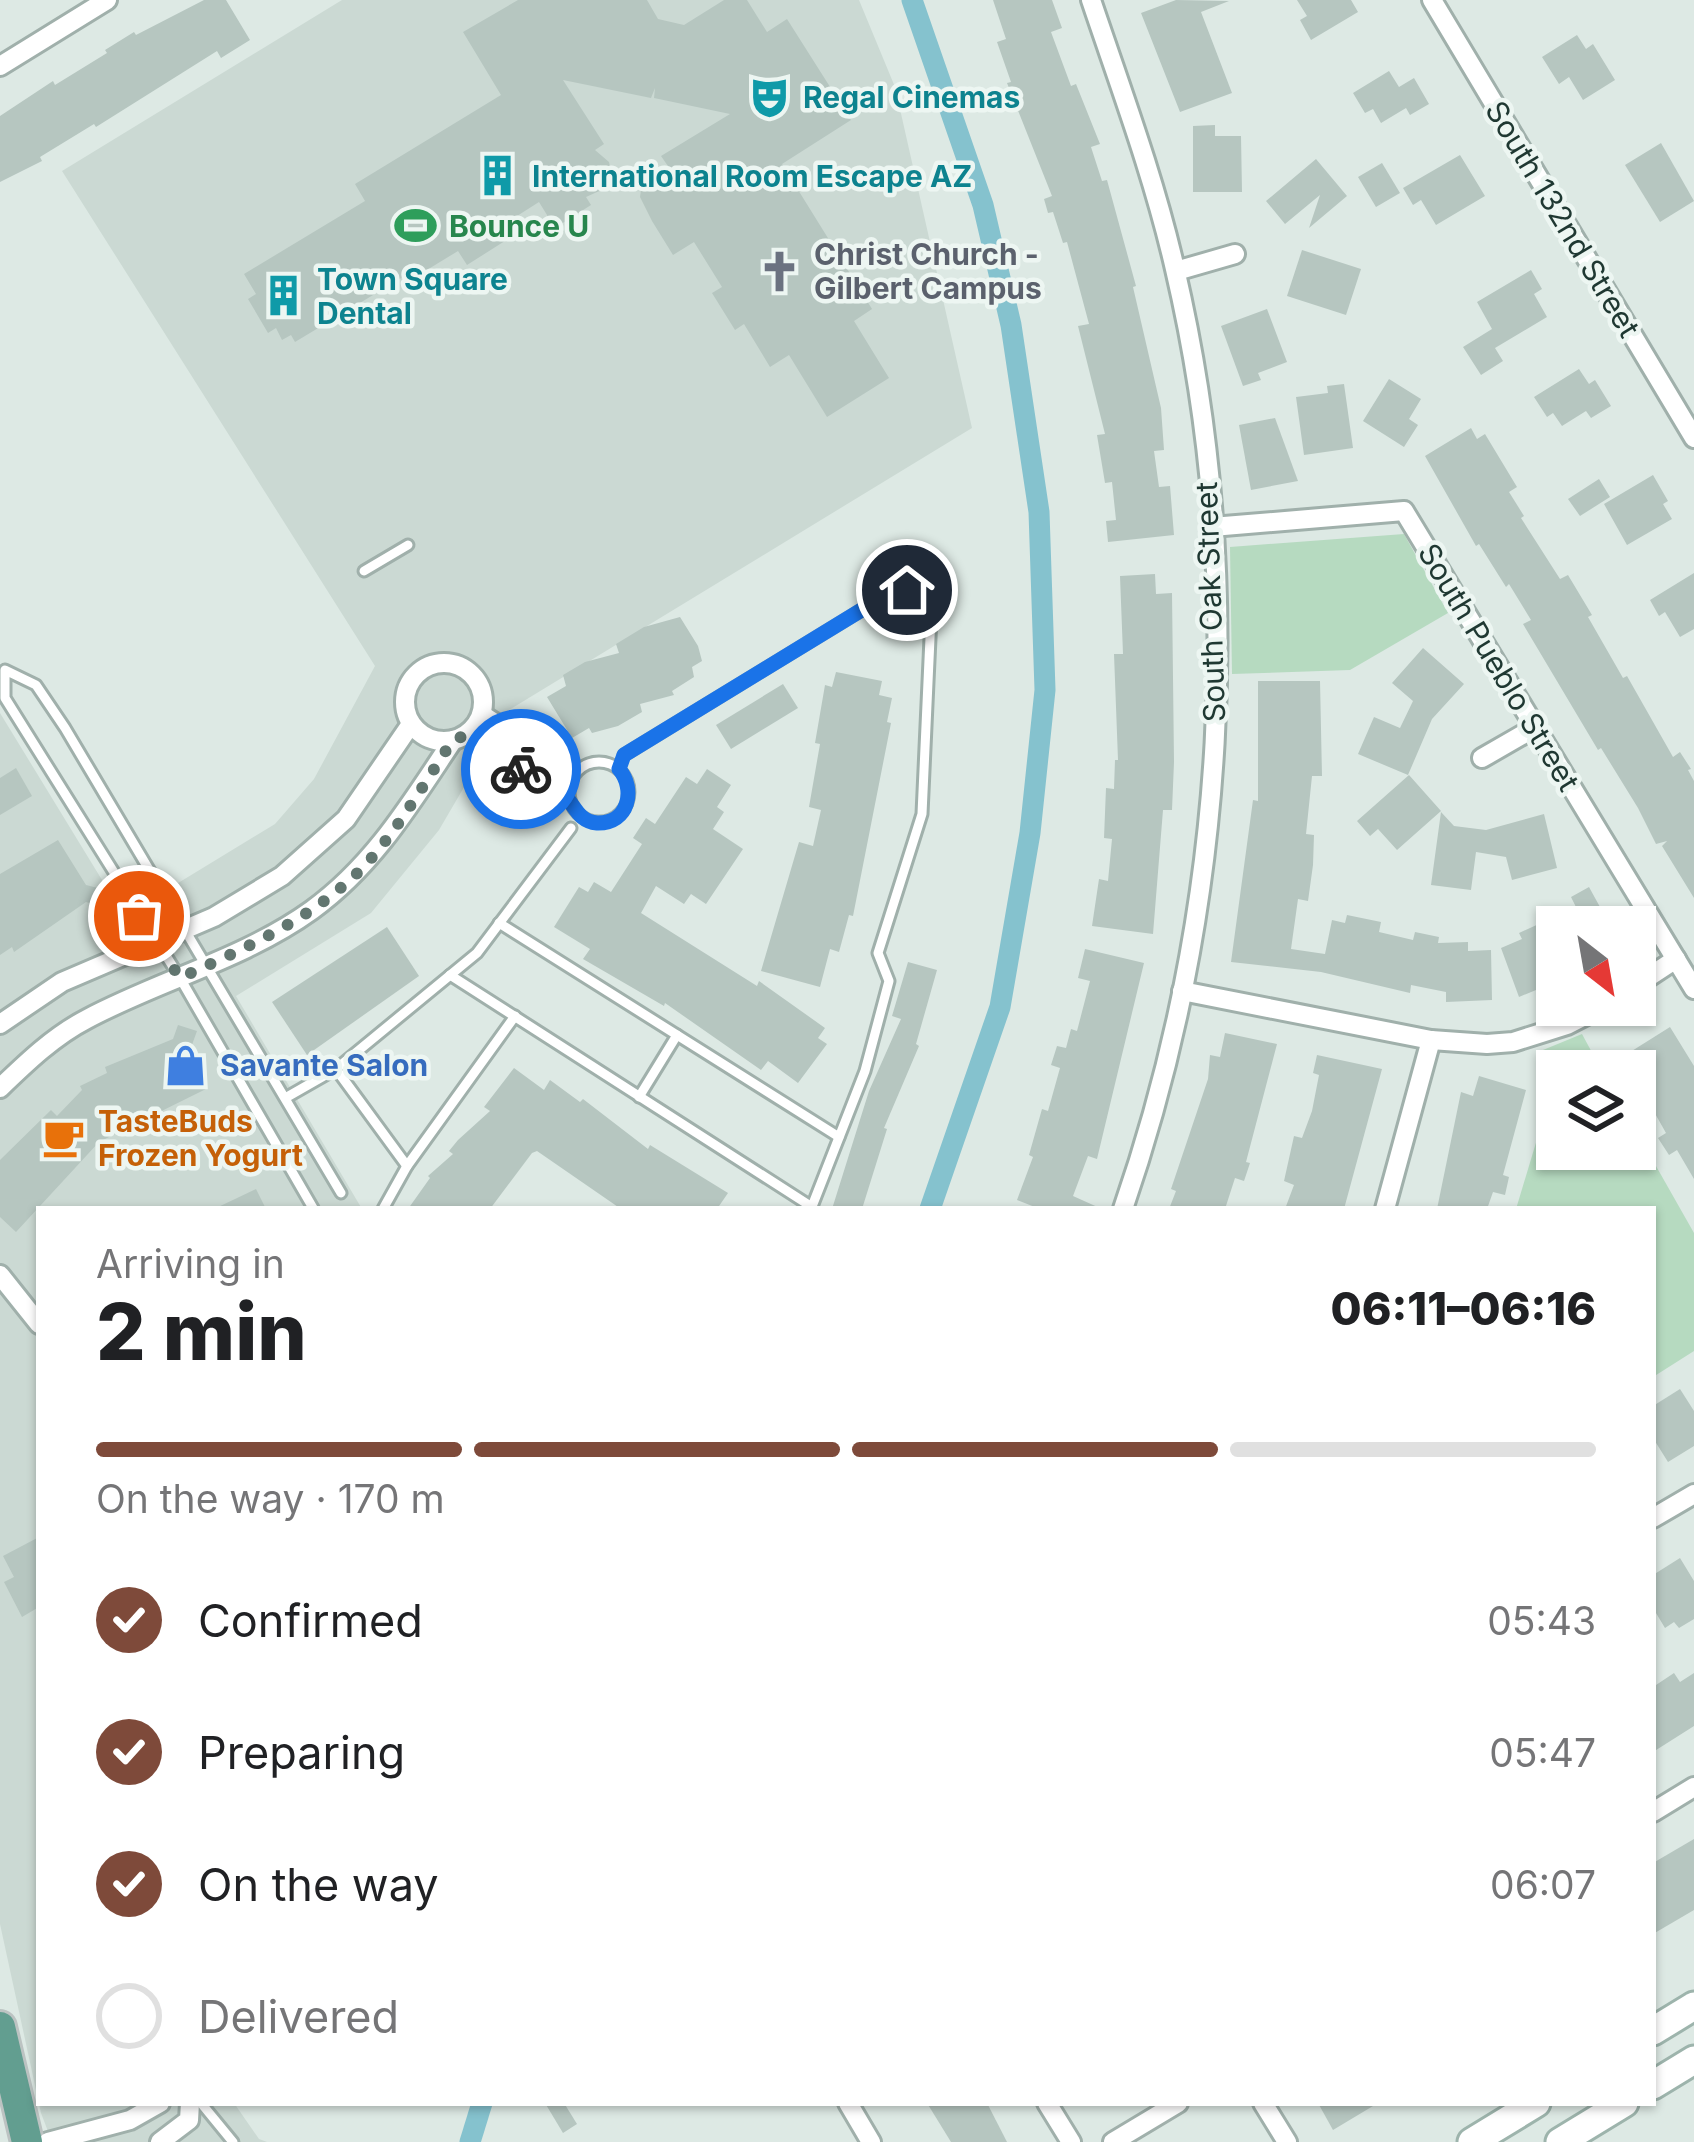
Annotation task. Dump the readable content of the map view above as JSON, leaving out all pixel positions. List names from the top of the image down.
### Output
{
  "streets": {
    "street": ["South 132nd Street", "South Oak Street", "South Pueblo Street"]
  },
  "crossings": [
    ["South Oak Street", "South Pueblo Street"]
  ],
  "places": {
    "theatre": ["Regal Cinemas"],
    "building": ["International Room Escape AZ", "Town Square Dental"],
    "sports": ["Bounce U"],
    "church": ["Christ Church - Gilbert Campus"],
    "shop": ["Savante Salon"],
    "cafe": ["TasteBuds Frozen Yogurt"]
  },
  "north": "bottom right",
  "page": {
    "heading": ["2 min", "Arriving in", "06:11–06:16"],
    "bar": "On the way · 170 m",
    "list": [
      ["Confirmed", "05:43"],
      ["Preparing", "05:47"],
      ["On the way", "06:07"],
      "Delivered"
    ]
  }
}
